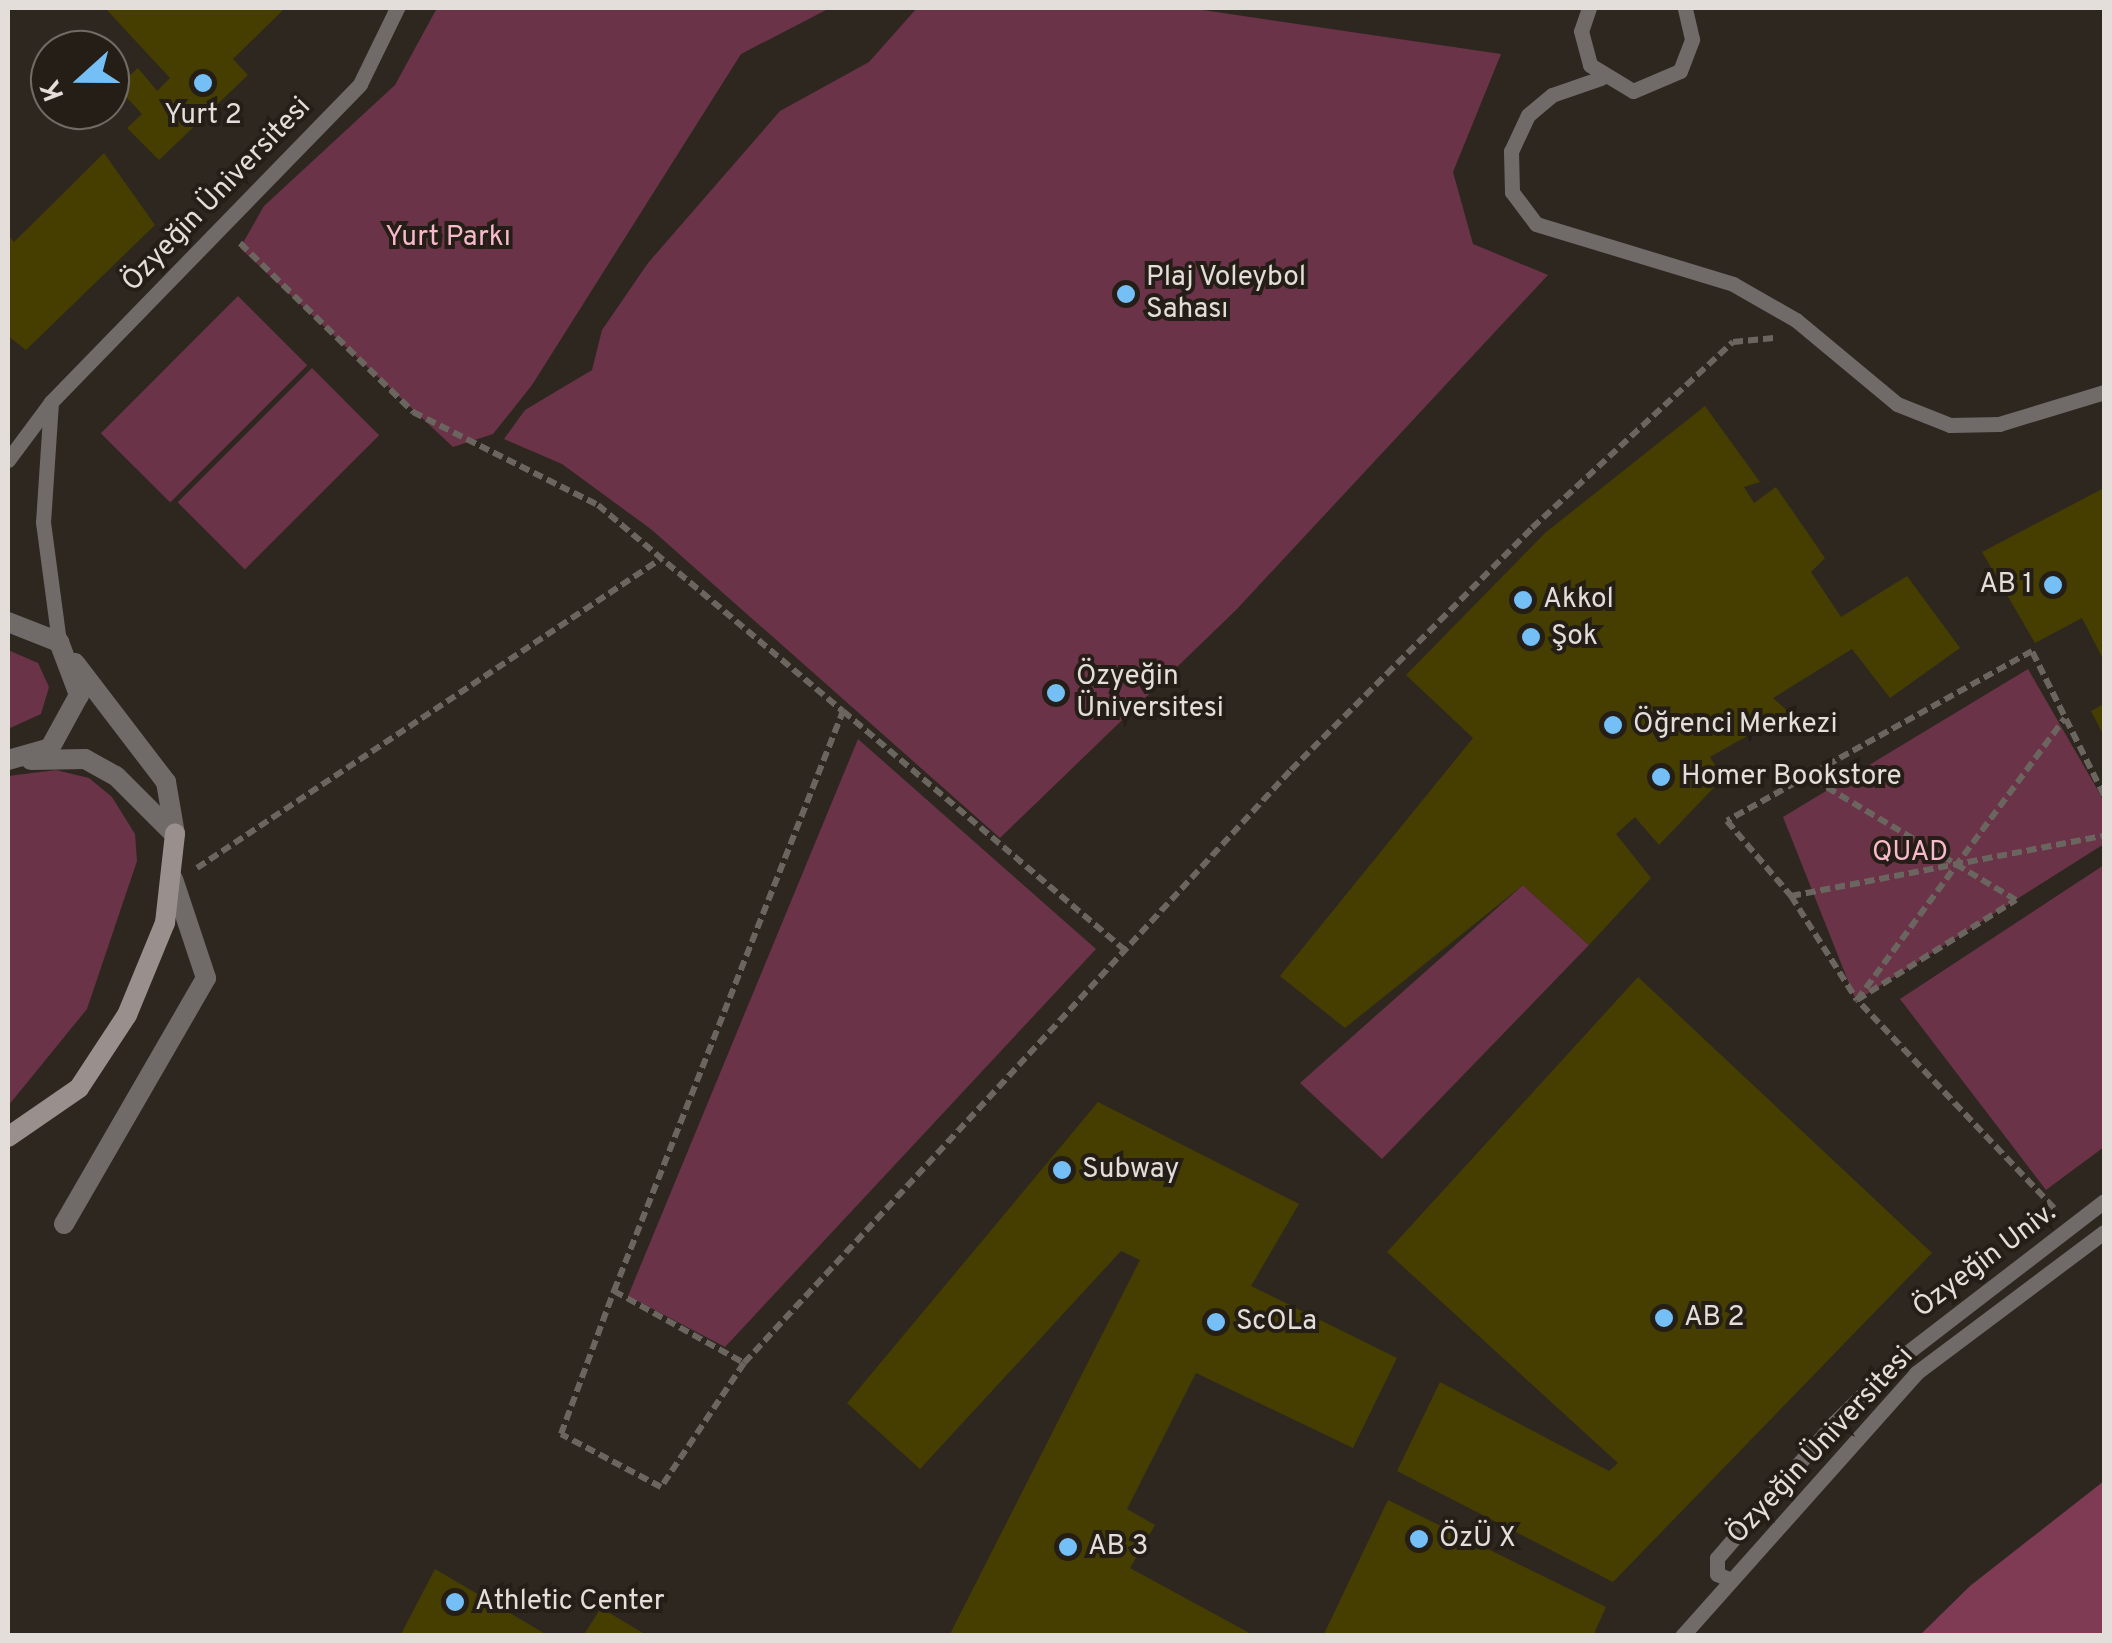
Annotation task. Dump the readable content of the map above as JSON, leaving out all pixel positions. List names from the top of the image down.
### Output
{
  "streets": {
    "lane": ["Özyeğin Üniversitesi", "Özyeğin Univ."]
  },
  "crossings": [
    ["Özyeğin Üniversitesi", "Özyeğin Univ."]
  ],
  "parks": ["Yurt Parkı", "QUAD"],
  "places": [
    "Yurt 2",
    "Plaj Voleybol Sahası",
    "AB 1",
    "Akkol",
    "Şok",
    "Özyeğin Üniversitesi",
    "Öğrenci Merkezi",
    "Homer Bookstore",
    "Subway",
    "AB 2",
    "ScOLa",
    "ÖzÜ X",
    "AB 3",
    "Athletic Center"
  ],
  "north": "left"
}
